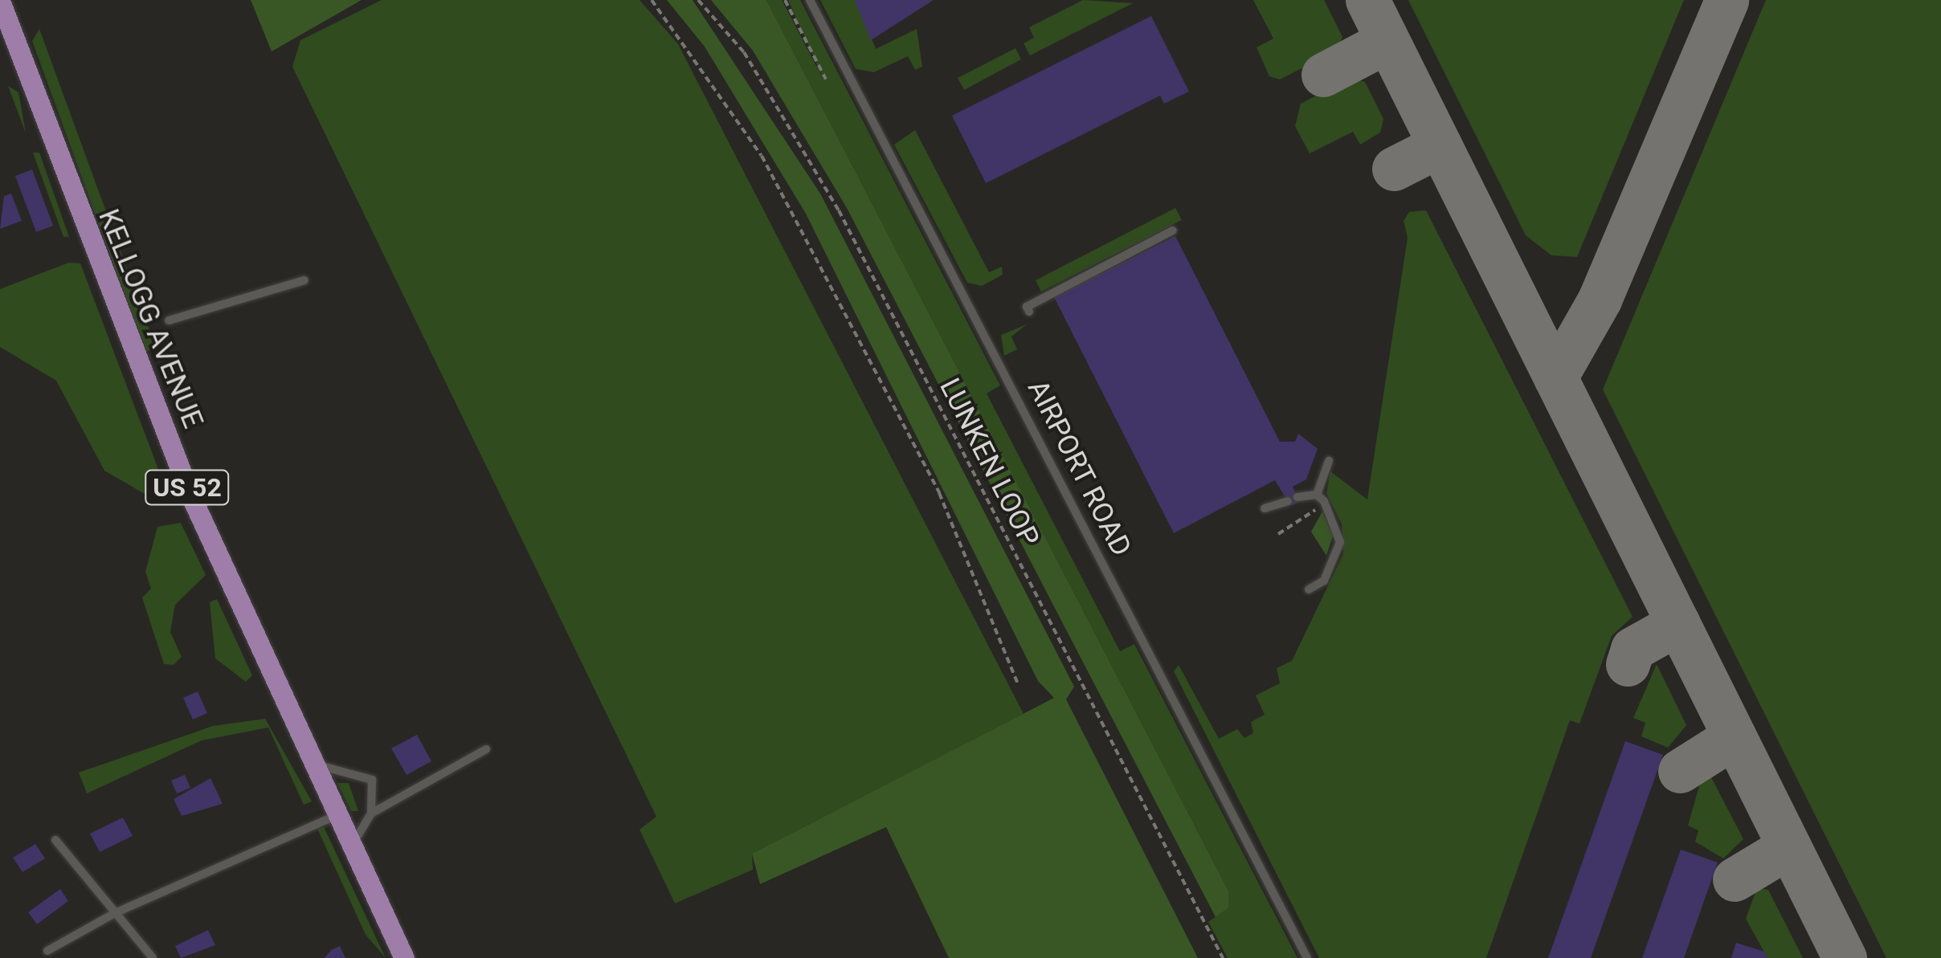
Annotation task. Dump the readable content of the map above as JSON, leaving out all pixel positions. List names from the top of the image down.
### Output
{
  "streets": {
    "main road": ["KELLOGG AVENUE", "US 52"],
    "lane": ["AIRPORT ROAD"],
    "path": ["LUNKEN LOOP"]
  }
}
